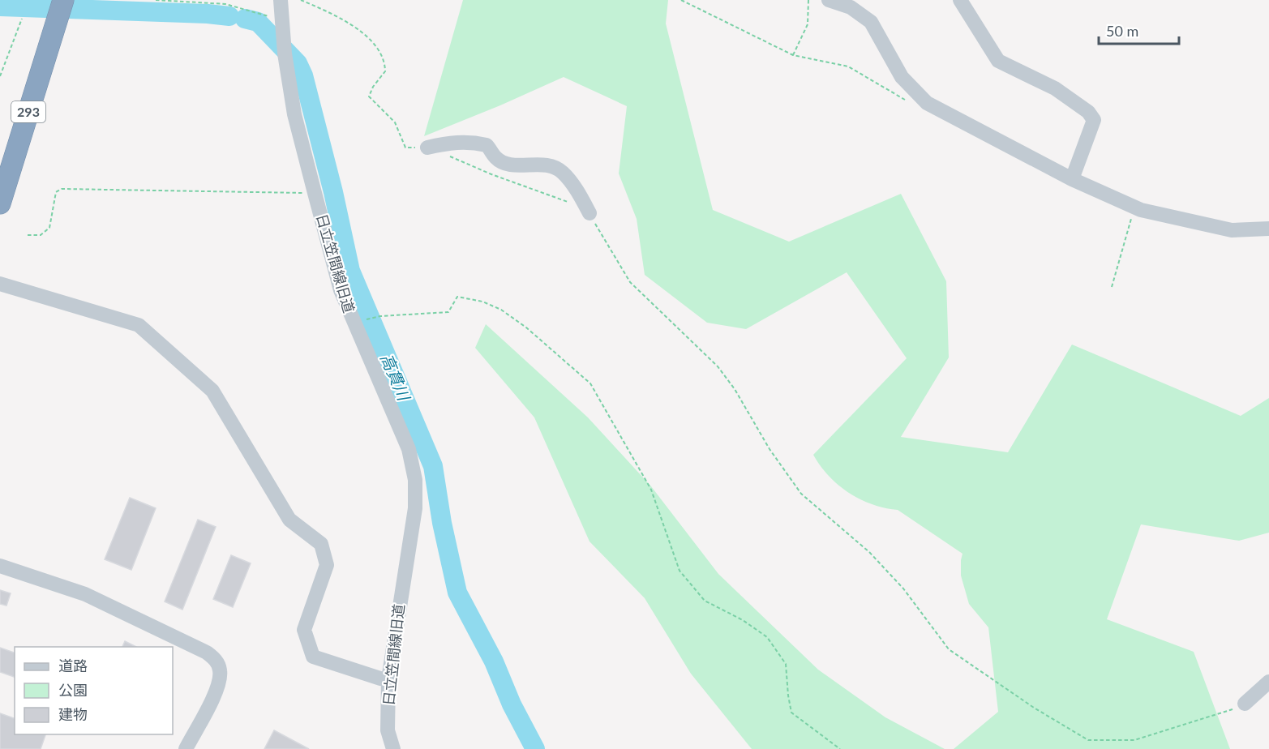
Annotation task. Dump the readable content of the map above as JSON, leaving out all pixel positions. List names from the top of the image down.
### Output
{
  "streets": {
    "highway": ["293"],
    "street": ["日立笠間線旧道"]
  },
  "water": ["高貫川"],
  "legend": ["道路", "公園", "建物"],
  "scale_bar": "50 m"
}
